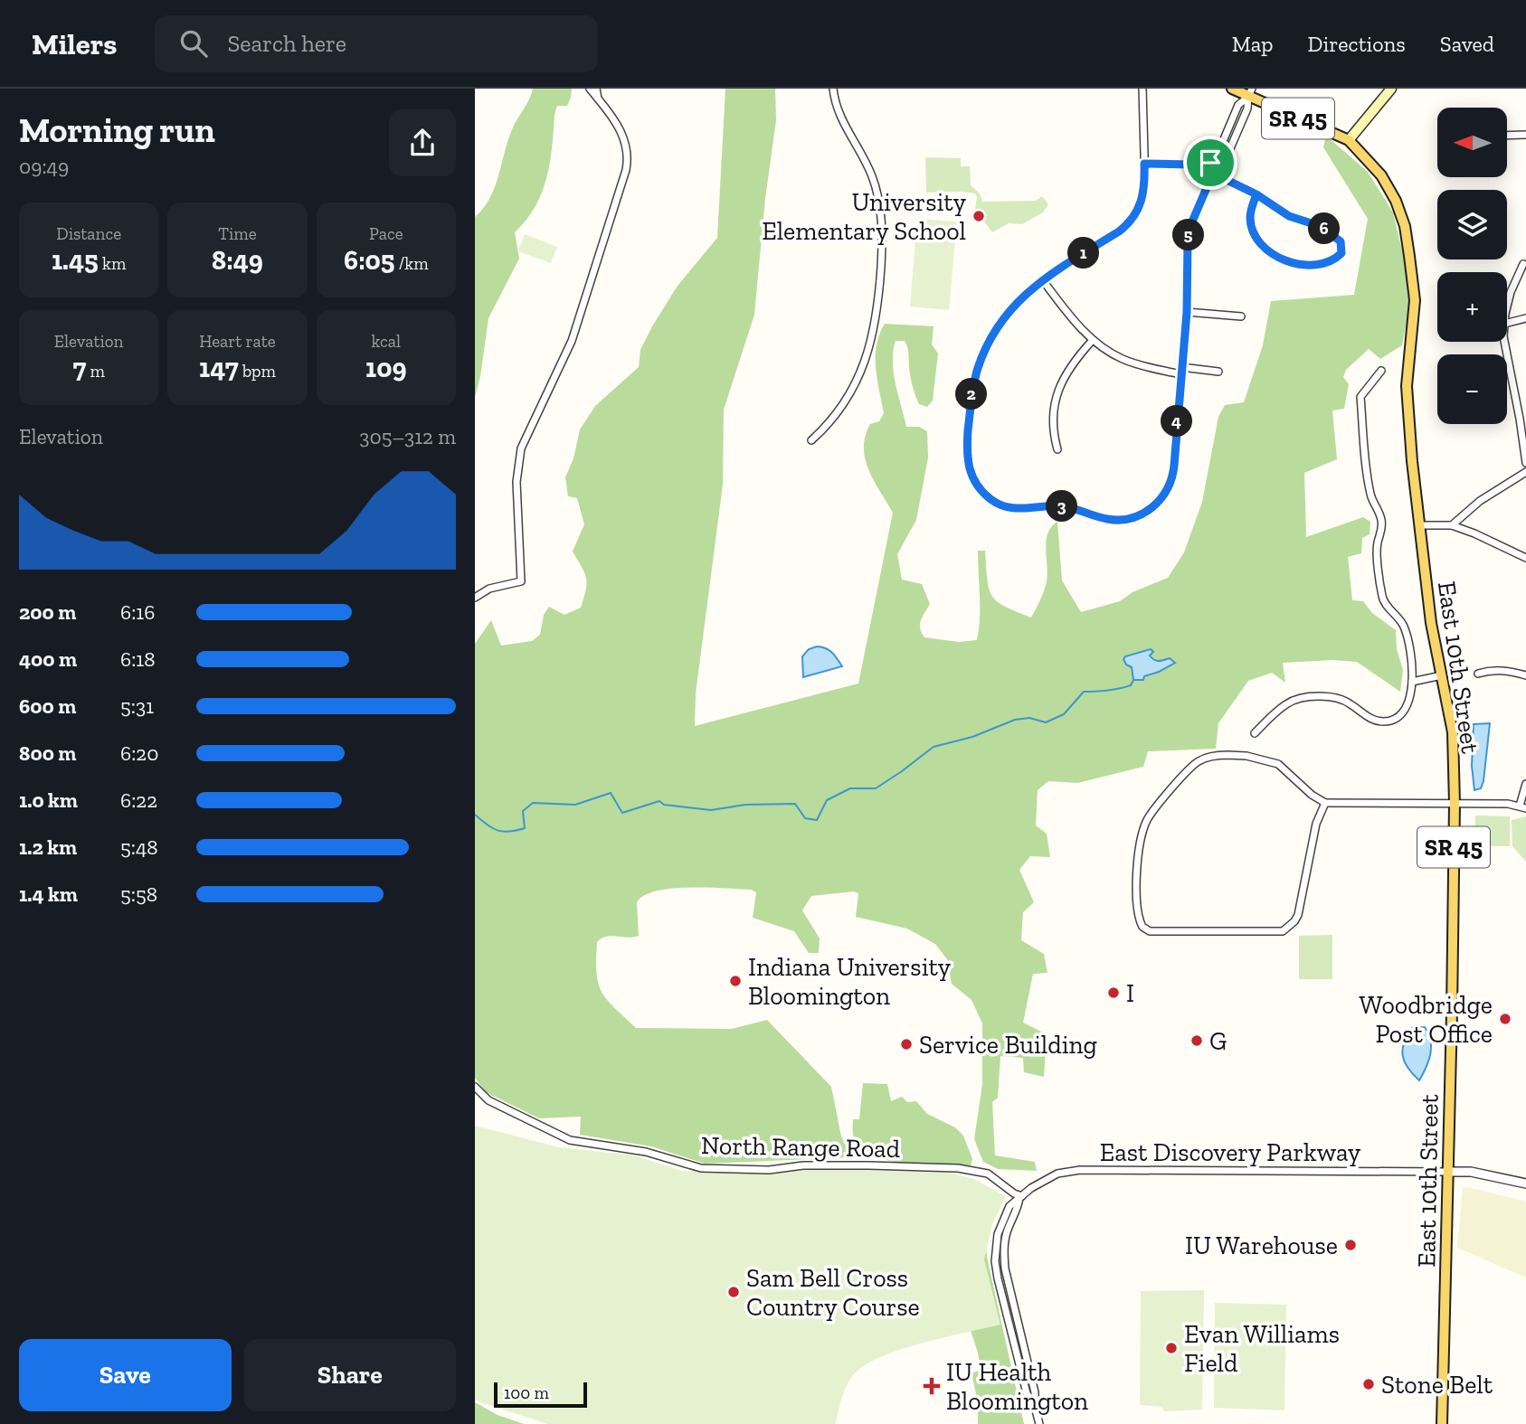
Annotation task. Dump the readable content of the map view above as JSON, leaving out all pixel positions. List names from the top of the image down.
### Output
{
  "streets": {
    "main road": ["SR 45", "East 10th Street"],
    "street": ["North Range Road", "East Discovery Parkway"]
  },
  "crossings": [
    ["East 10th Street", "East Discovery Parkway"],
    ["North Range Road", "East Discovery Parkway"]
  ],
  "places": {
    "other": [
      "University Elementary School",
      "Indiana University Bloomington",
      "I",
      "Woodbridge Post Office",
      "G",
      "Service Building",
      "IU Warehouse",
      "Sam Bell Cross Country Course",
      "Evan Williams Field",
      "Stone Belt"
    ],
    "health": ["IU Health Bloomington"]
  },
  "scale_bar": "100 m",
  "north": "left",
  "page": {
    "header": "Milers",
    "search": "Search here",
    "nav": ["Map", "Directions", "Saved"],
    "heading": ["Morning run", "09:49"],
    "map_buttons": ["+", "−"],
    "stats": [
      ["Distance", "1.45 km"],
      ["Time", "8:49"],
      ["Pace", "6:05 /km"],
      ["Elevation", "7 m"],
      ["Heart rate", "147 bpm"],
      ["kcal", "109"]
    ],
    "pins": [
      "6",
      "5",
      "1",
      "2",
      "4",
      "3"
    ],
    "chart": ["Elevation", "305–312 m"],
    "list": [
      {
        "name": "200 m",
        "note": "6:16"
      },
      {
        "name": "400 m",
        "note": "6:18"
      },
      {
        "name": "600 m",
        "note": "5:31"
      },
      {
        "name": "800 m",
        "note": "6:20"
      },
      {
        "name": "1.0 km",
        "note": "6:22"
      },
      {
        "name": "1.2 km",
        "note": "5:48"
      },
      {
        "name": "1.4 km",
        "note": "5:58"
      }
    ],
    "buttons": ["Save", "Share"],
    "scale": "100 m"
  }
}
